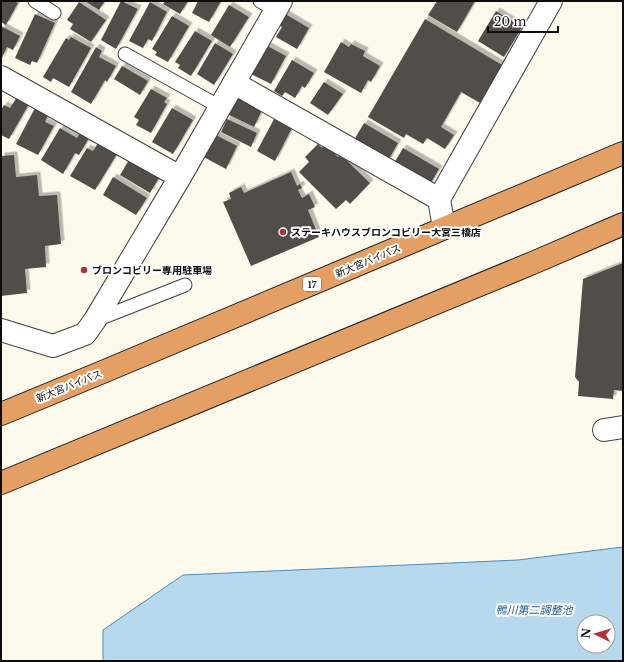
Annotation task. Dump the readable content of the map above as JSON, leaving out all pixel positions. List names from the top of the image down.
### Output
{
  "streets": {
    "highway": ["新大宮バイパス", "17"]
  },
  "water": ["鴨川第二調整池"],
  "places": ["ステーキハウスブロンコビリー大宮三橋店", "ブロンコビリー専用駐車場"],
  "scale_bar": "20 m",
  "north": "left"
}
